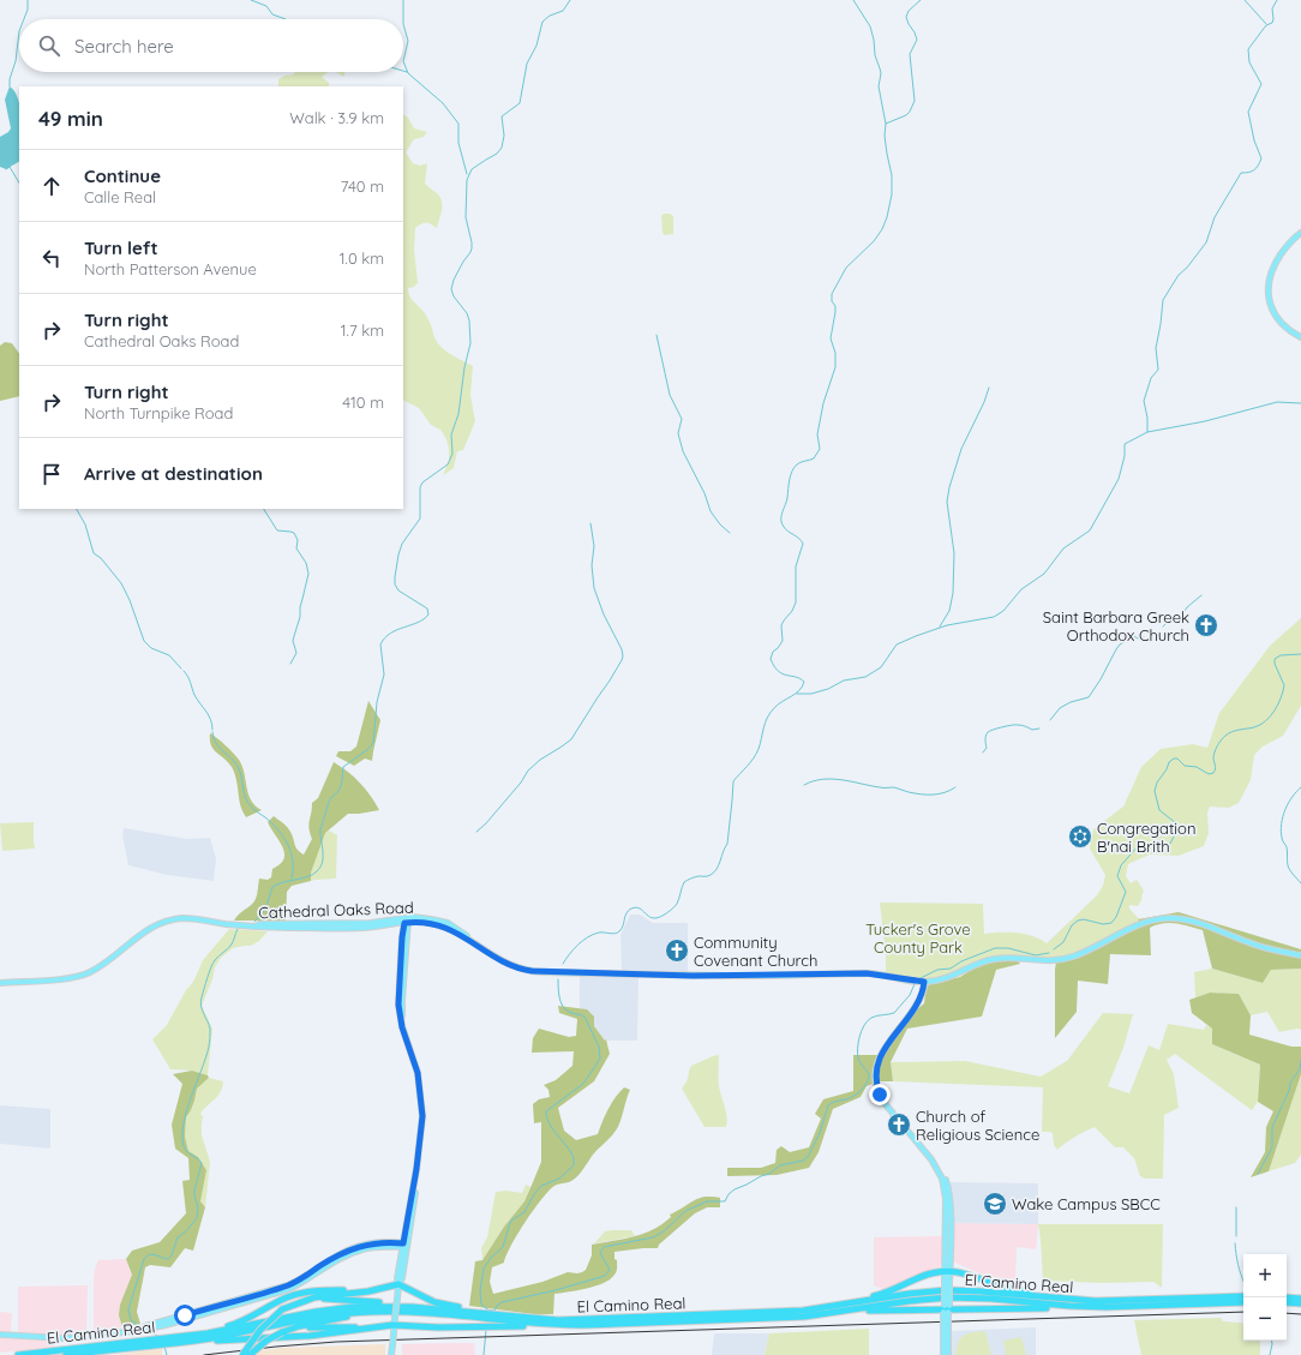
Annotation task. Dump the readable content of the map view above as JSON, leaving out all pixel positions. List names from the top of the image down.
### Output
{
  "streets": {
    "highway": ["El Camino Real"],
    "main road": ["Cathedral Oaks Road"]
  },
  "parks": ["Tucker's Grove County Park"],
  "places": {
    "church": ["Saint Barbara Greek Orthodox Church", "Community Covenant Church", "Church of Religious Science"],
    "synagogue": ["Congregation B'nai Brith"],
    "school or university": ["Wake Campus SBCC"]
  },
  "page": {
    "search": "Search here",
    "heading": ["49 min", "Walk · 3.9 km"],
    "list": [
      ["Continue", "Calle Real", "740 m"],
      ["Turn left", "North Patterson Avenue", "1.0 km"],
      ["Turn right", "Cathedral Oaks Road", "1.7 km"],
      ["Turn right", "North Turnpike Road", "410 m"],
      "Arrive at destination"
    ],
    "map_buttons": ["+", "−"]
  }
}
